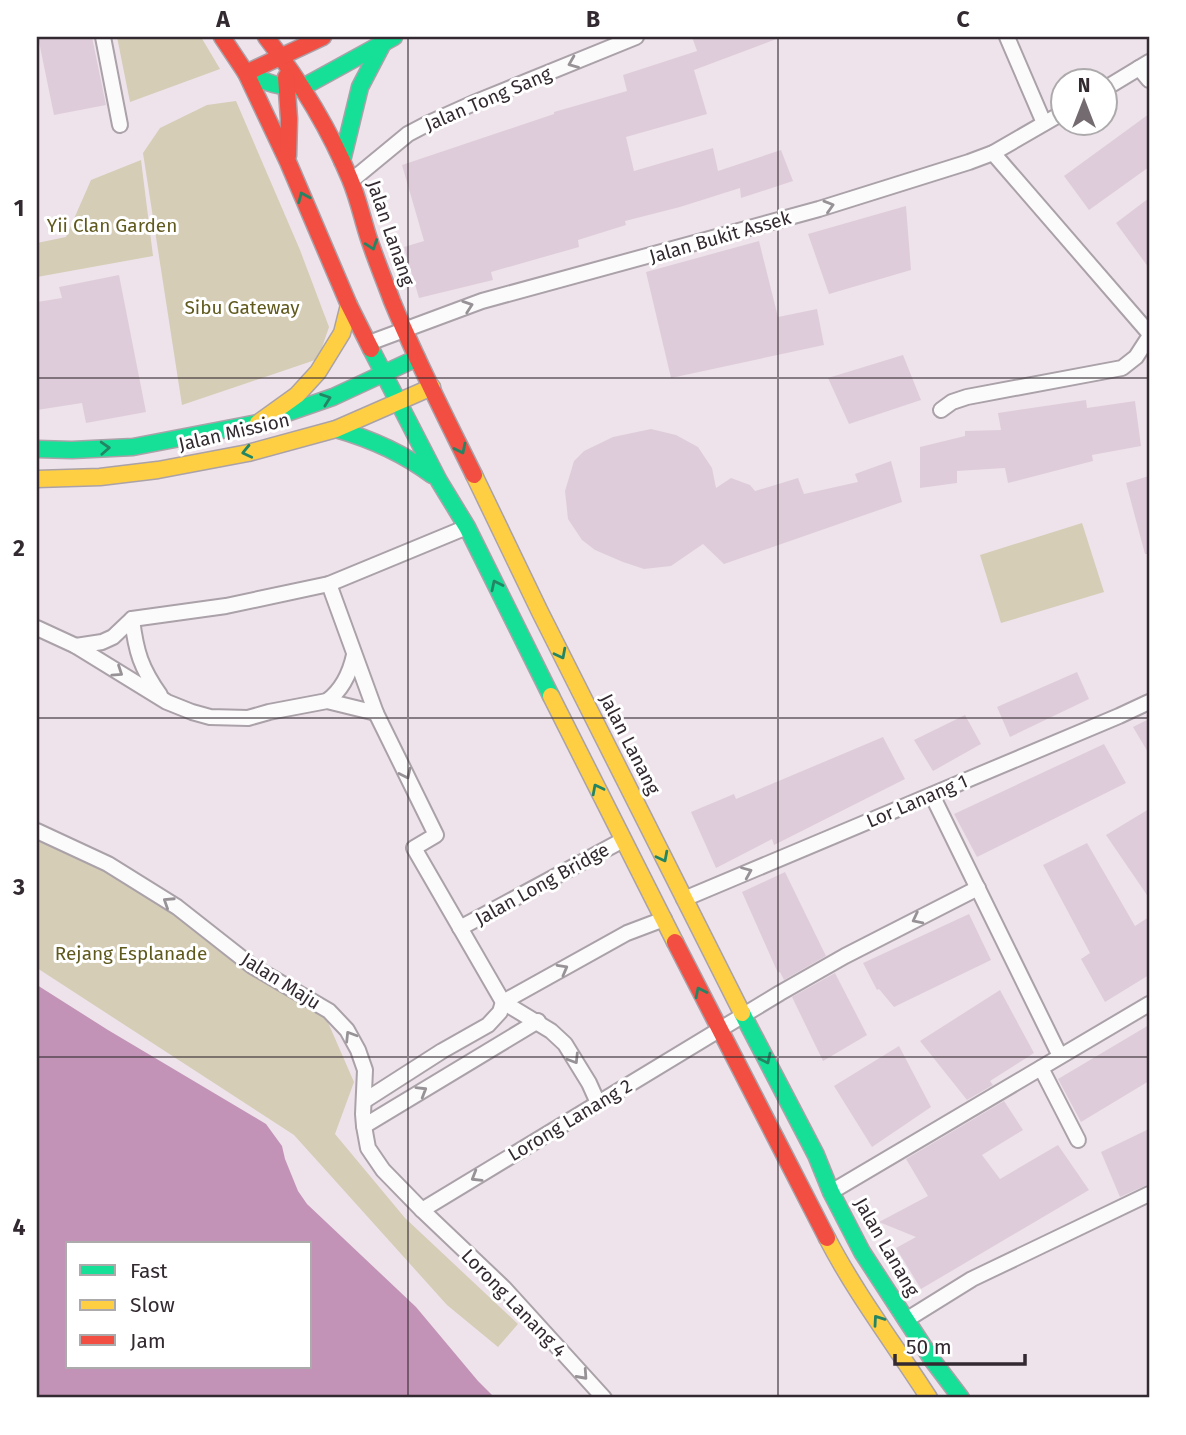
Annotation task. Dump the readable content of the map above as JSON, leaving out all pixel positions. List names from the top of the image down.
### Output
{
  "streets": {
    "main road": ["Jalan Lanang", "Jalan Mission"],
    "street": [
      "Jalan Tong Sang",
      "Jalan Bukit Assek",
      "Lor Lanang 1",
      "Jalan Long Bridge",
      "Jalan Maju",
      "Lorong Lanang 2",
      "Lorong Lanang 4"
    ]
  },
  "crossings": [
    ["Jalan Tong Sang", "Jalan Lanang"],
    ["Jalan Lanang", "Jalan Bukit Assek"],
    ["Jalan Lanang", "Jalan Mission"],
    ["Jalan Lanang", "Lor Lanang 1"],
    ["Jalan Lanang", "Lorong Lanang 2"],
    ["Jalan Maju", "Lorong Lanang 2"],
    ["Jalan Maju", "Lorong Lanang 4"],
    ["Lorong Lanang 2", "Lorong Lanang 4"]
  ],
  "one_way": [
    "Jalan Tong Sang",
    "Jalan Bukit Assek",
    "Lor Lanang 1",
    "Jalan Maju",
    "Lorong Lanang 4"
  ],
  "parks": ["Yii Clan Garden", "Sibu Gateway", "Rejang Esplanade"],
  "legend": ["Fast", "Slow", "Jam"],
  "scale_bar": "50 m",
  "north": "top",
  "grid": {
    "columns": ["A", "B", "C"],
    "rows": [
      "1",
      "2",
      "3",
      "4"
    ]
  }
}
